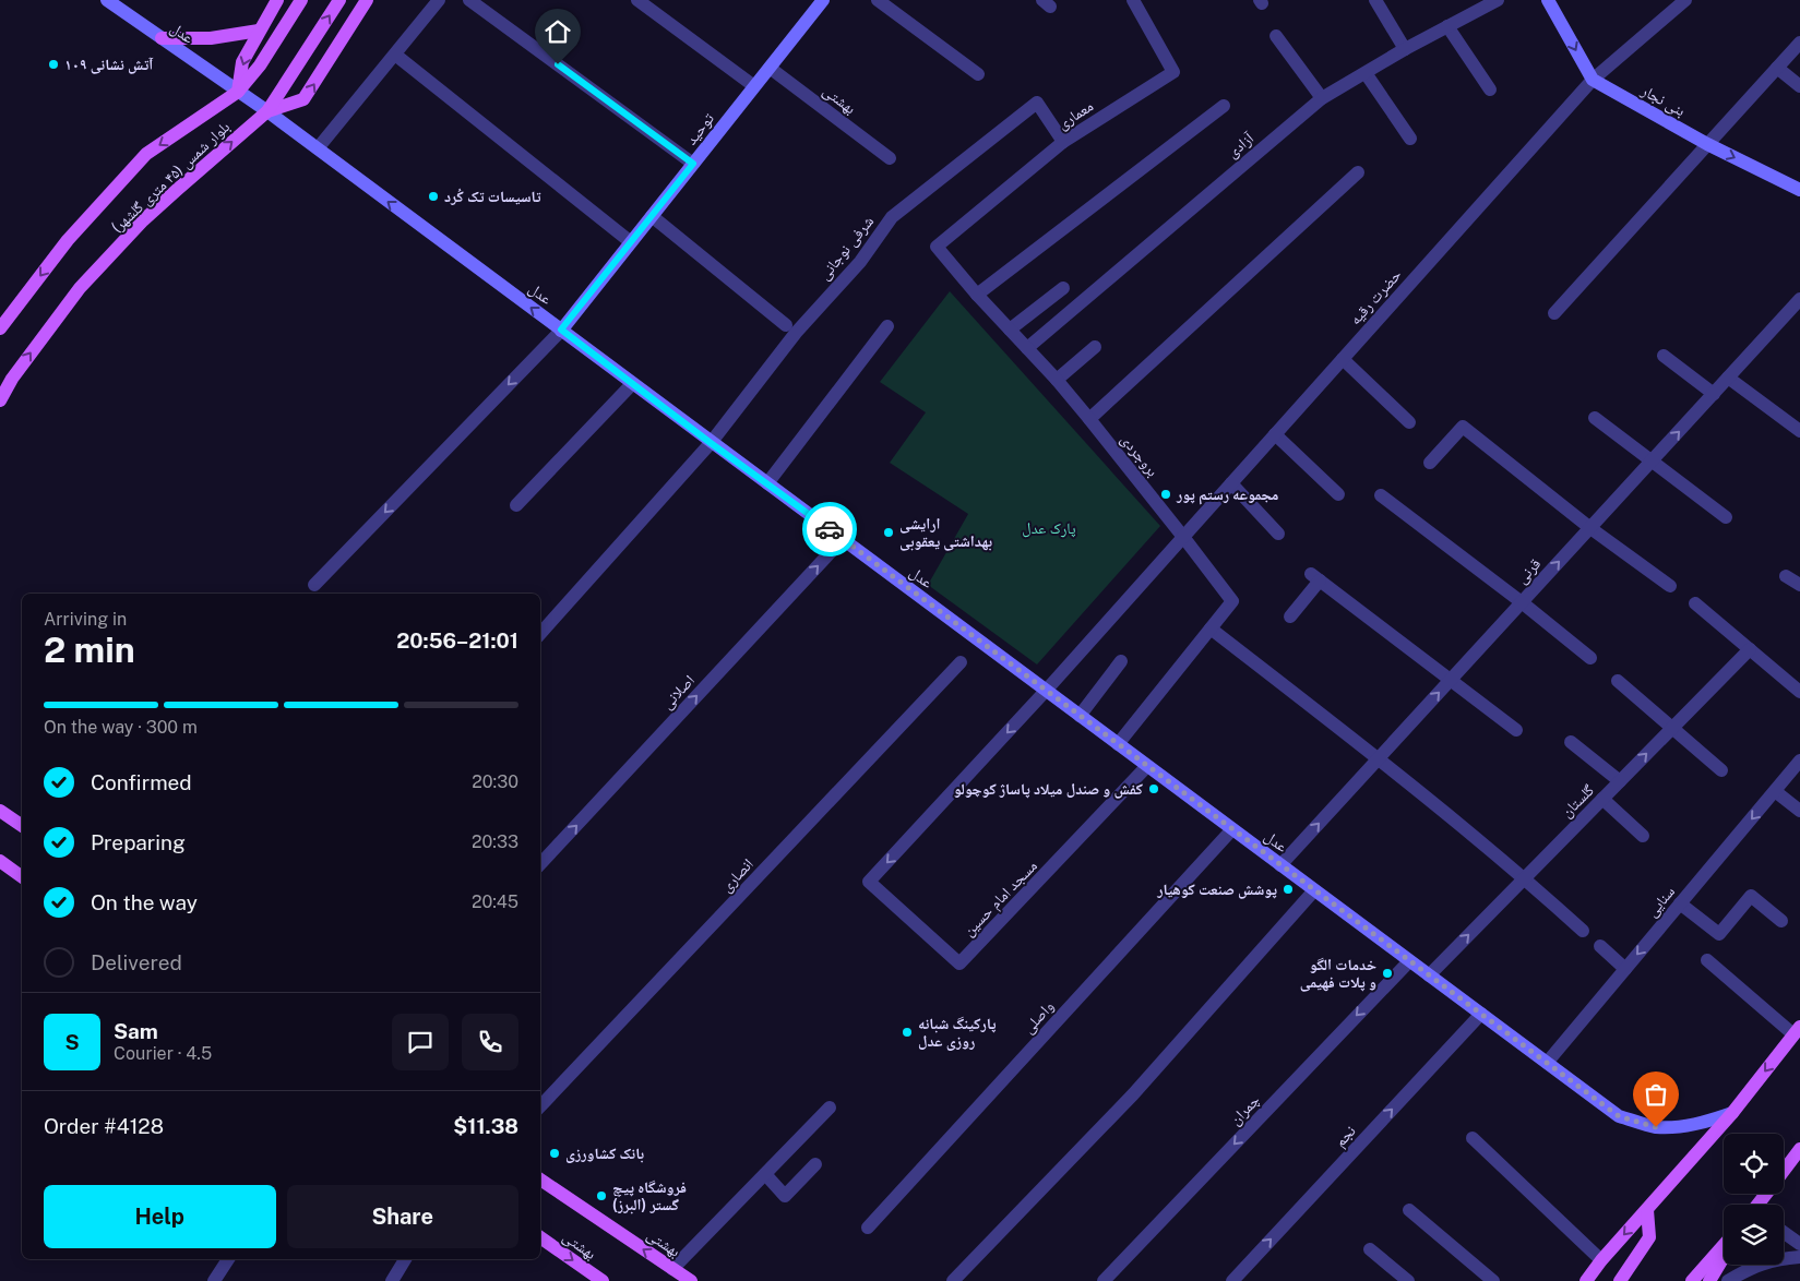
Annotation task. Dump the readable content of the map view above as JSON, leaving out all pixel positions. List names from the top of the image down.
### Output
{
  "streets": {
    "main road": ["بهشتی", "بلوار شمس (۴۵ متری گلشهر)", "بهشتى"],
    "street": [
      "عدل",
      "بنی نجار",
      "معماری",
      "توحید",
      "آزادی",
      "شرفی نوجانی",
      "حضرت رقیه",
      "بروجردی",
      "قرنی",
      "اصلانی",
      "گلستان",
      "انصاری",
      "مسجد امام حسین",
      "سنایی",
      "واصلی",
      "چمران",
      "نجم"
    ]
  },
  "crossings": [
    ["عدل", "توحید"],
    ["عدل", "بلوار شمس (۴۵ متری گلشهر)"],
    ["عدل", "شرفی نوجانی"],
    ["عدل", "حضرت رقیه"],
    ["عدل", "بروجردی"],
    ["عدل", "قرنی"],
    ["عدل", "اصلانی"],
    ["عدل", "گلستان"],
    ["عدل", "مسجد امام حسین"],
    ["عدل", "سنایی"],
    ["عدل", "واصلی"],
    ["عدل", "چمران"],
    ["عدل", "نجم"],
    ["بهشتی", "توحید"],
    ["بنی نجار", "حضرت رقیه"],
    ["معماری", "شرفی نوجانی"],
    ["معماری", "بروجردی"],
    ["آزادی", "بروجردی"],
    ["حضرت رقیه", "بروجردی"],
    ["حضرت رقیه", "مسجد امام حسین"]
  ],
  "one_way": [
    "بنی نجار",
    "قرنی",
    "اصلانی",
    "گلستان",
    "سنایی",
    "نجم",
    "بهشتى"
  ],
  "parks": ["پارک عدل"],
  "places": [
    "آتش نشانی ۱۰۹",
    "تاسیسات تک کُرد",
    "مجموعه رستم پور",
    "ارایشی بهداشتی یعقوبی",
    "کفش و صندل میلاد پاساژ کوچولو",
    "پوشش صنعت کوهیار",
    "خدمات الگو و پلات فهیمی",
    "پارکینگ شبانه روزی عدل",
    "بانک کشاورزی",
    "فروشگاه پیچ گستر (البرز)"
  ],
  "page": {
    "heading": ["2 min", "Arriving in", "20:56–21:01"],
    "panel": [
      "Sam",
      "Courier · 4.5",
      "Order #4128",
      "$11.38"
    ],
    "bar": "On the way · 300 m",
    "list": [
      ["Confirmed", "20:30"],
      ["Preparing", "20:33"],
      ["On the way", "20:45"],
      "Delivered"
    ],
    "round": "S",
    "buttons": ["Help", "Share"]
  }
}
